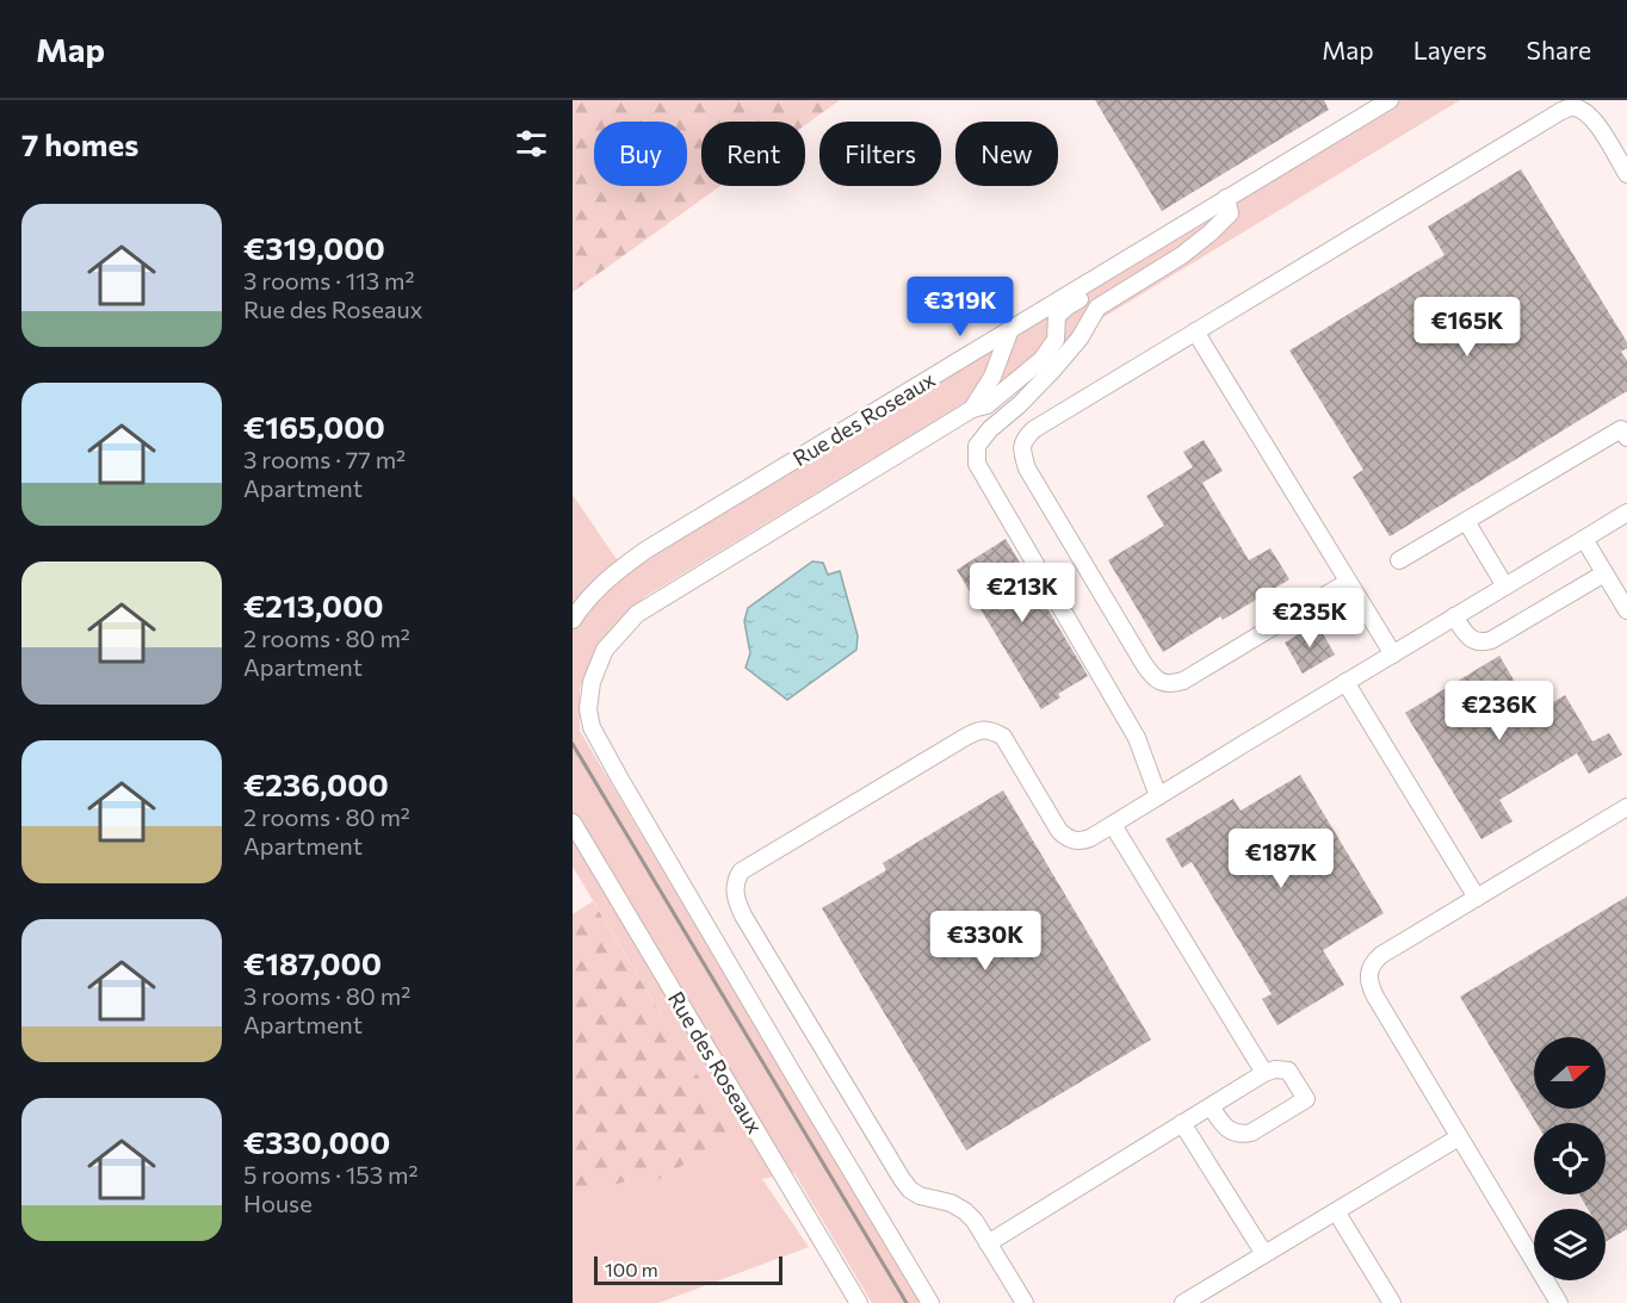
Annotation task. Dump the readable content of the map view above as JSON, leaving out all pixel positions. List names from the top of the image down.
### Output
{
  "streets": {
    "street": ["Rue des Roseaux"]
  },
  "scale_bar": "100 m",
  "north": "right",
  "page": {
    "header": "Map",
    "nav": ["Map", "Layers", "Share"],
    "heading": "7 homes",
    "chip": [
      "Buy",
      "Rent",
      "Filters",
      "New"
    ],
    "list": [
      {
        "name": "€319,000",
        "note": "3 rooms · 113 m² · Rue des Roseaux"
      },
      {
        "name": "€165,000",
        "note": "3 rooms · 77 m² · Apartment"
      },
      {
        "name": "€213,000",
        "note": "2 rooms · 80 m² · Apartment"
      },
      {
        "name": "€236,000",
        "note": "2 rooms · 80 m² · Apartment"
      },
      {
        "name": "€187,000",
        "note": "3 rooms · 80 m² · Apartment"
      },
      {
        "name": "€330,000",
        "note": "5 rooms · 153 m² · House"
      }
    ],
    "price": [
      "€319K",
      "€165K",
      "€213K",
      "€235K",
      "€236K",
      "€187K",
      "€330K"
    ],
    "scale": "100 m"
  }
}
